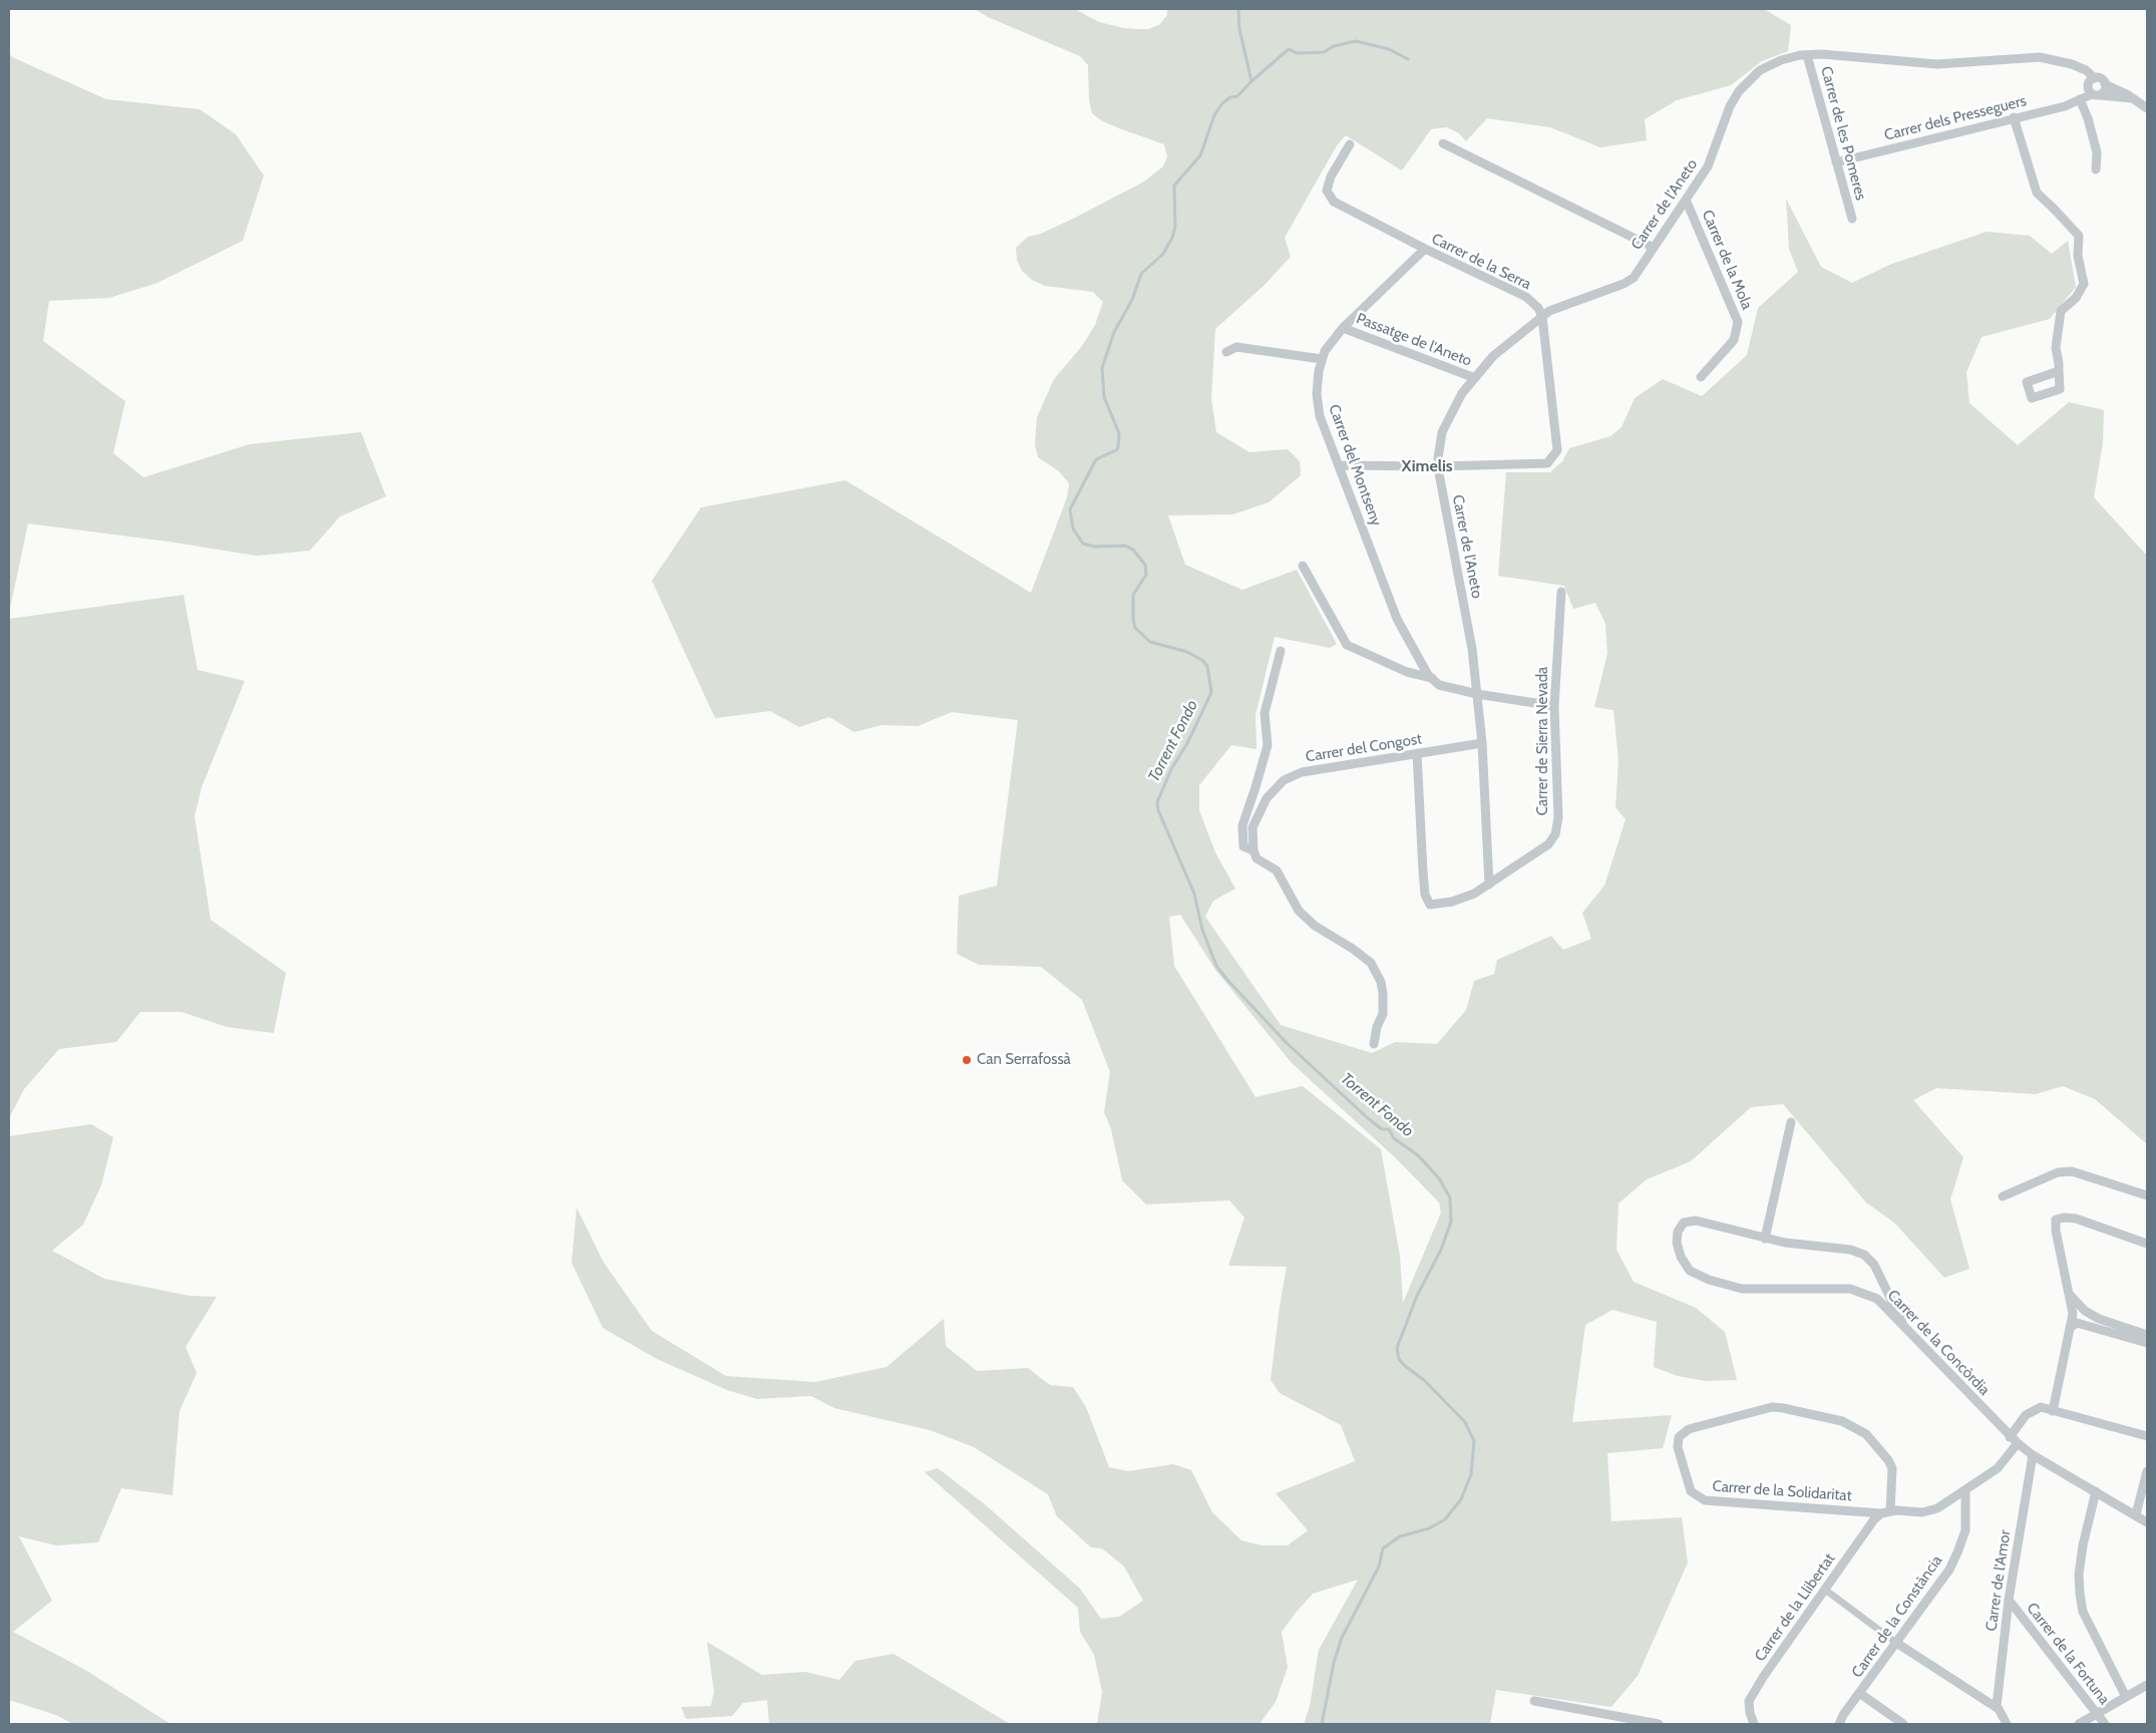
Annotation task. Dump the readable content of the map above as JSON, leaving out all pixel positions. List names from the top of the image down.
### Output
{
  "streets": {
    "street": [
      "Carrer dels Presseguers",
      "Carrer de les Pomeres",
      "Carrer de l'Aneto",
      "Carrer de la Mola",
      "Carrer de la Serra",
      "Passatge de l'Aneto",
      "Carrer del Montseny",
      "Carrer de Sierra Nevada",
      "Carrer del Congost",
      "Carrer de la Concòrdia",
      "Carrer de la Solidaritat",
      "Carrer de l'Amor",
      "Carrer de la Llibertat",
      "Carrer de la Constància",
      "Carrer de la Fortuna"
    ]
  },
  "crossings": [
    ["Carrer dels Presseguers", "Carrer de les Pomeres"],
    ["Carrer de les Pomeres", "Carrer de l'Aneto"],
    ["Carrer de l'Aneto", "Carrer de la Mola"],
    ["Carrer de l'Aneto", "Carrer de la Serra"],
    ["Carrer de l'Aneto", "Passatge de l'Aneto"],
    ["Carrer de l'Aneto", "Carrer de Sierra Nevada"],
    ["Carrer de l'Aneto", "Carrer del Congost"],
    ["Carrer de la Serra", "Carrer del Montseny"],
    ["Passatge de l'Aneto", "Carrer del Montseny"],
    ["Carrer de Sierra Nevada", "Carrer del Congost"],
    ["Carrer de la Concòrdia", "Carrer de l'Amor"],
    ["Carrer de la Solidaritat", "Carrer de la Llibertat"],
    ["Carrer de l'Amor", "Carrer de la Fortuna"]
  ],
  "districts": ["Ximelis"],
  "water": ["Torrent Fondo"],
  "places": ["Can Serrafossà"]
}
